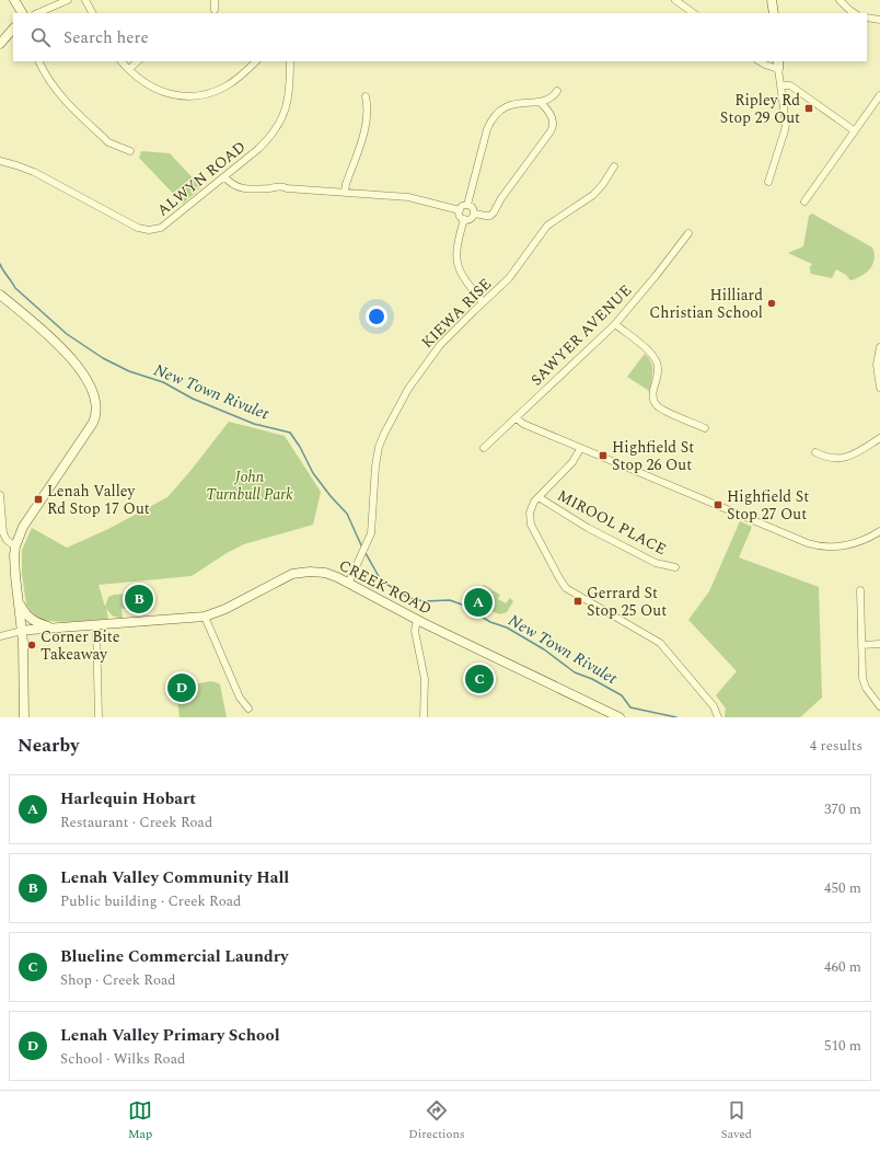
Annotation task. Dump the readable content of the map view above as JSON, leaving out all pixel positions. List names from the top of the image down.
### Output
{
  "streets": {
    "street": [
      "ALWYN ROAD",
      "KIEWA RISE",
      "SAWYER AVENUE",
      "MIROOL PLACE",
      "CREEK ROAD"
    ]
  },
  "crossings": [
    ["KIEWA RISE", "CREEK ROAD"]
  ],
  "water": ["New Town Rivulet"],
  "parks": ["John Turnbull Park"],
  "places": {
    "transit": [
      "Ripley Rd Stop 29 Out",
      "Highfield St Stop 26 Out",
      "Lenah Valley Rd Stop 17 Out",
      "Highfield St Stop 27 Out",
      "Gerrard St Stop 25 Out"
    ],
    "other": ["Hilliard Christian School", "Corner Bite Takeaway"]
  },
  "page": {
    "search": "Search here",
    "pins": [
      "B",
      "A",
      "C",
      "D"
    ],
    "heading": ["Nearby", "4 results"],
    "list": [
      {
        "mark": "A",
        "name": "Harlequin Hobart",
        "note": "Restaurant · Creek Road",
        "value": "370 m"
      },
      {
        "mark": "B",
        "name": "Lenah Valley Community Hall",
        "note": "Public building · Creek Road",
        "value": "450 m"
      },
      {
        "mark": "C",
        "name": "Blueline Commercial Laundry",
        "note": "Shop · Creek Road",
        "value": "460 m"
      },
      {
        "mark": "D",
        "name": "Lenah Valley Primary School",
        "note": "School · Wilks Road",
        "value": "510 m"
      }
    ],
    "nav": ["Map", "Directions", "Saved"]
  }
}
